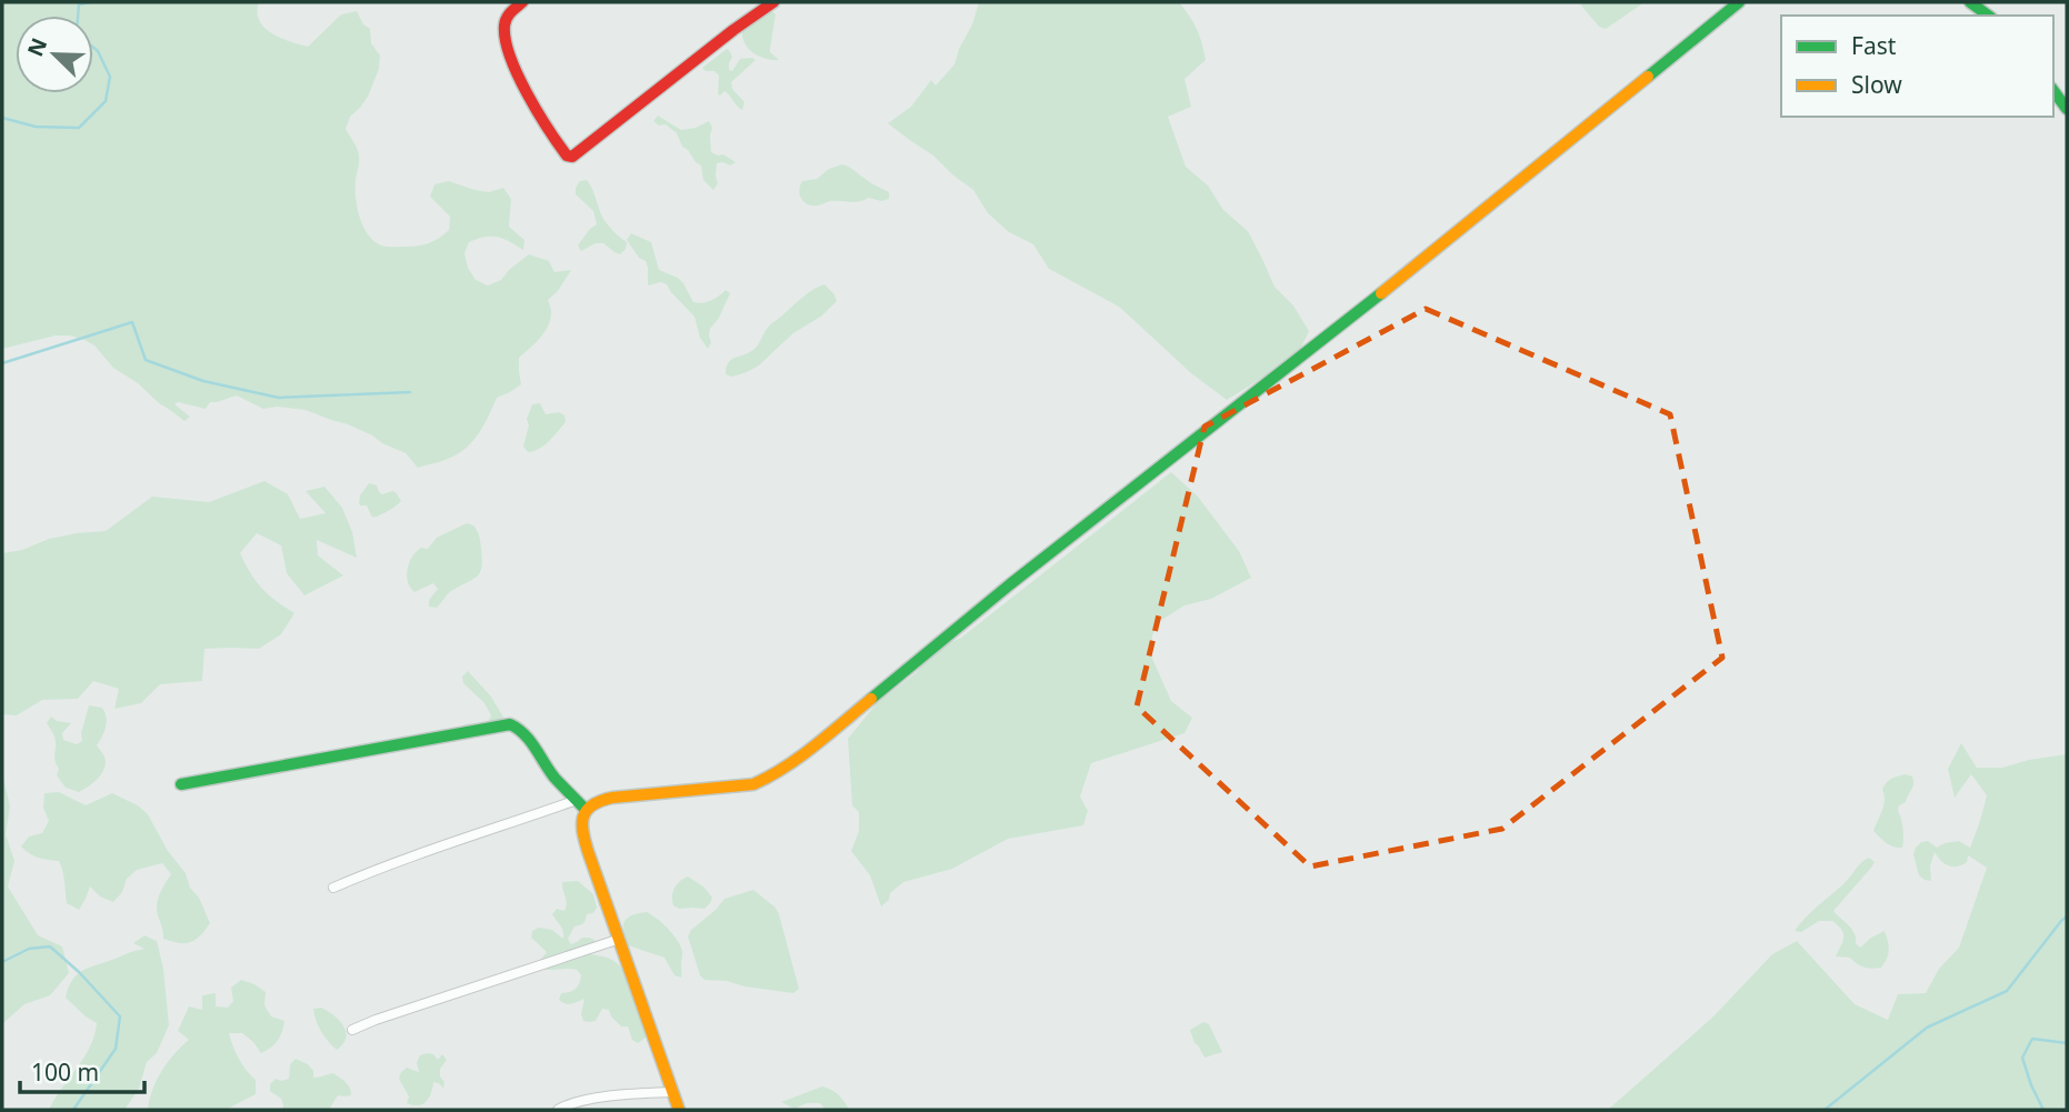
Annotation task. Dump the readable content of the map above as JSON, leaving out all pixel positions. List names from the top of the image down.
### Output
{
  "legend": ["Fast", "Slow"],
  "scale_bar": "100 m",
  "north": "top left"
}
